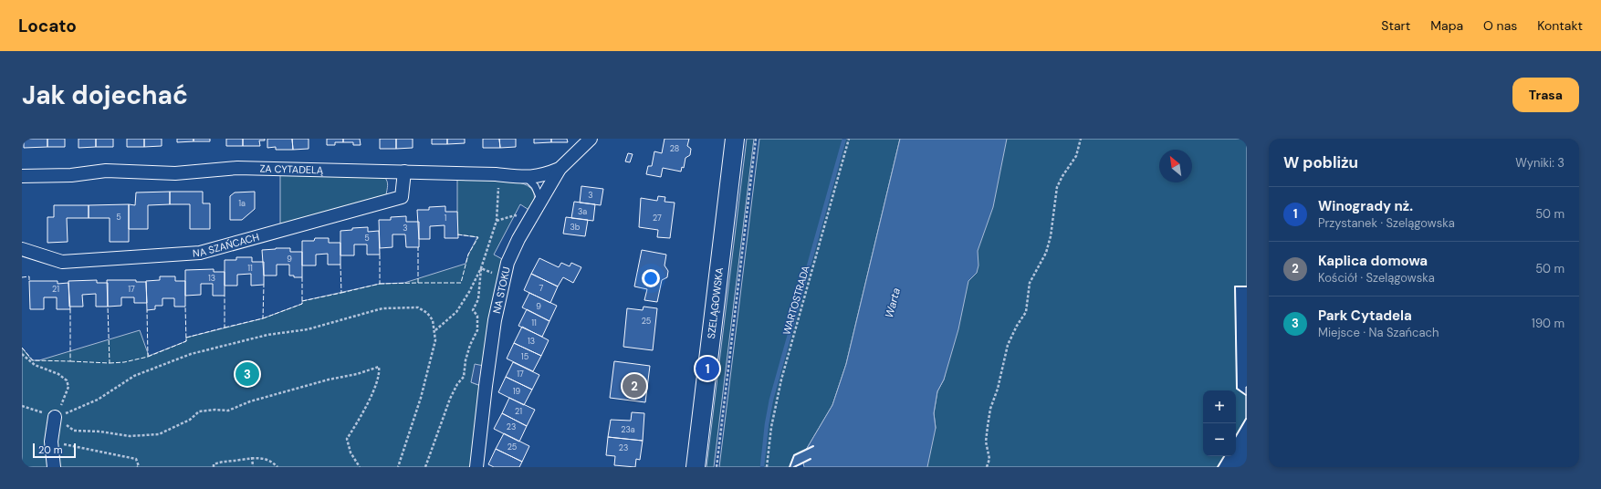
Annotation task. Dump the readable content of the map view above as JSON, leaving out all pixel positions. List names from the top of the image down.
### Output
{
  "streets": {
    "street": [
      "ZA CYTADELĄ",
      "NA SZAŃCACH",
      "NA STOKU",
      "SZELĄGOWSKA"
    ],
    "path": ["WARTOSTRADA"]
  },
  "crossings": [
    ["ZA CYTADELĄ", "NA SZAŃCACH"],
    ["ZA CYTADELĄ", "NA STOKU"]
  ],
  "water": ["Warta"],
  "house_numbers": [
    "28",
    "3",
    "1a",
    "3a",
    "5",
    "1",
    "27",
    "3b",
    "3",
    "5",
    "9",
    "11",
    "13",
    "7",
    "21",
    "17",
    "9",
    "25",
    "11",
    "13",
    "15",
    "17",
    "19",
    "21",
    "23",
    "23a",
    "25",
    "23"
  ],
  "scale_bar": "20 m",
  "north": "top left",
  "page": {
    "header": "Locato",
    "nav": [
      "Start",
      "Mapa",
      "O nas",
      "Kontakt"
    ],
    "buttons": "Trasa",
    "title": "Jak dojechać",
    "heading": ["W pobliżu", "Wyniki: 3"],
    "list": [
      {
        "mark": "1",
        "name": "Winogrady nż.",
        "note": "Przystanek · Szelągowska",
        "value": "50 m"
      },
      {
        "mark": "2",
        "name": "Kaplica domowa",
        "note": "Kościół · Szelągowska",
        "value": "50 m"
      },
      {
        "mark": "3",
        "name": "Park Cytadela",
        "note": "Miejsce · Na Szańcach",
        "value": "190 m"
      }
    ],
    "pins": ["1", "3", "2"],
    "map_buttons": ["+", "−"],
    "scale": "20 m"
  }
}
